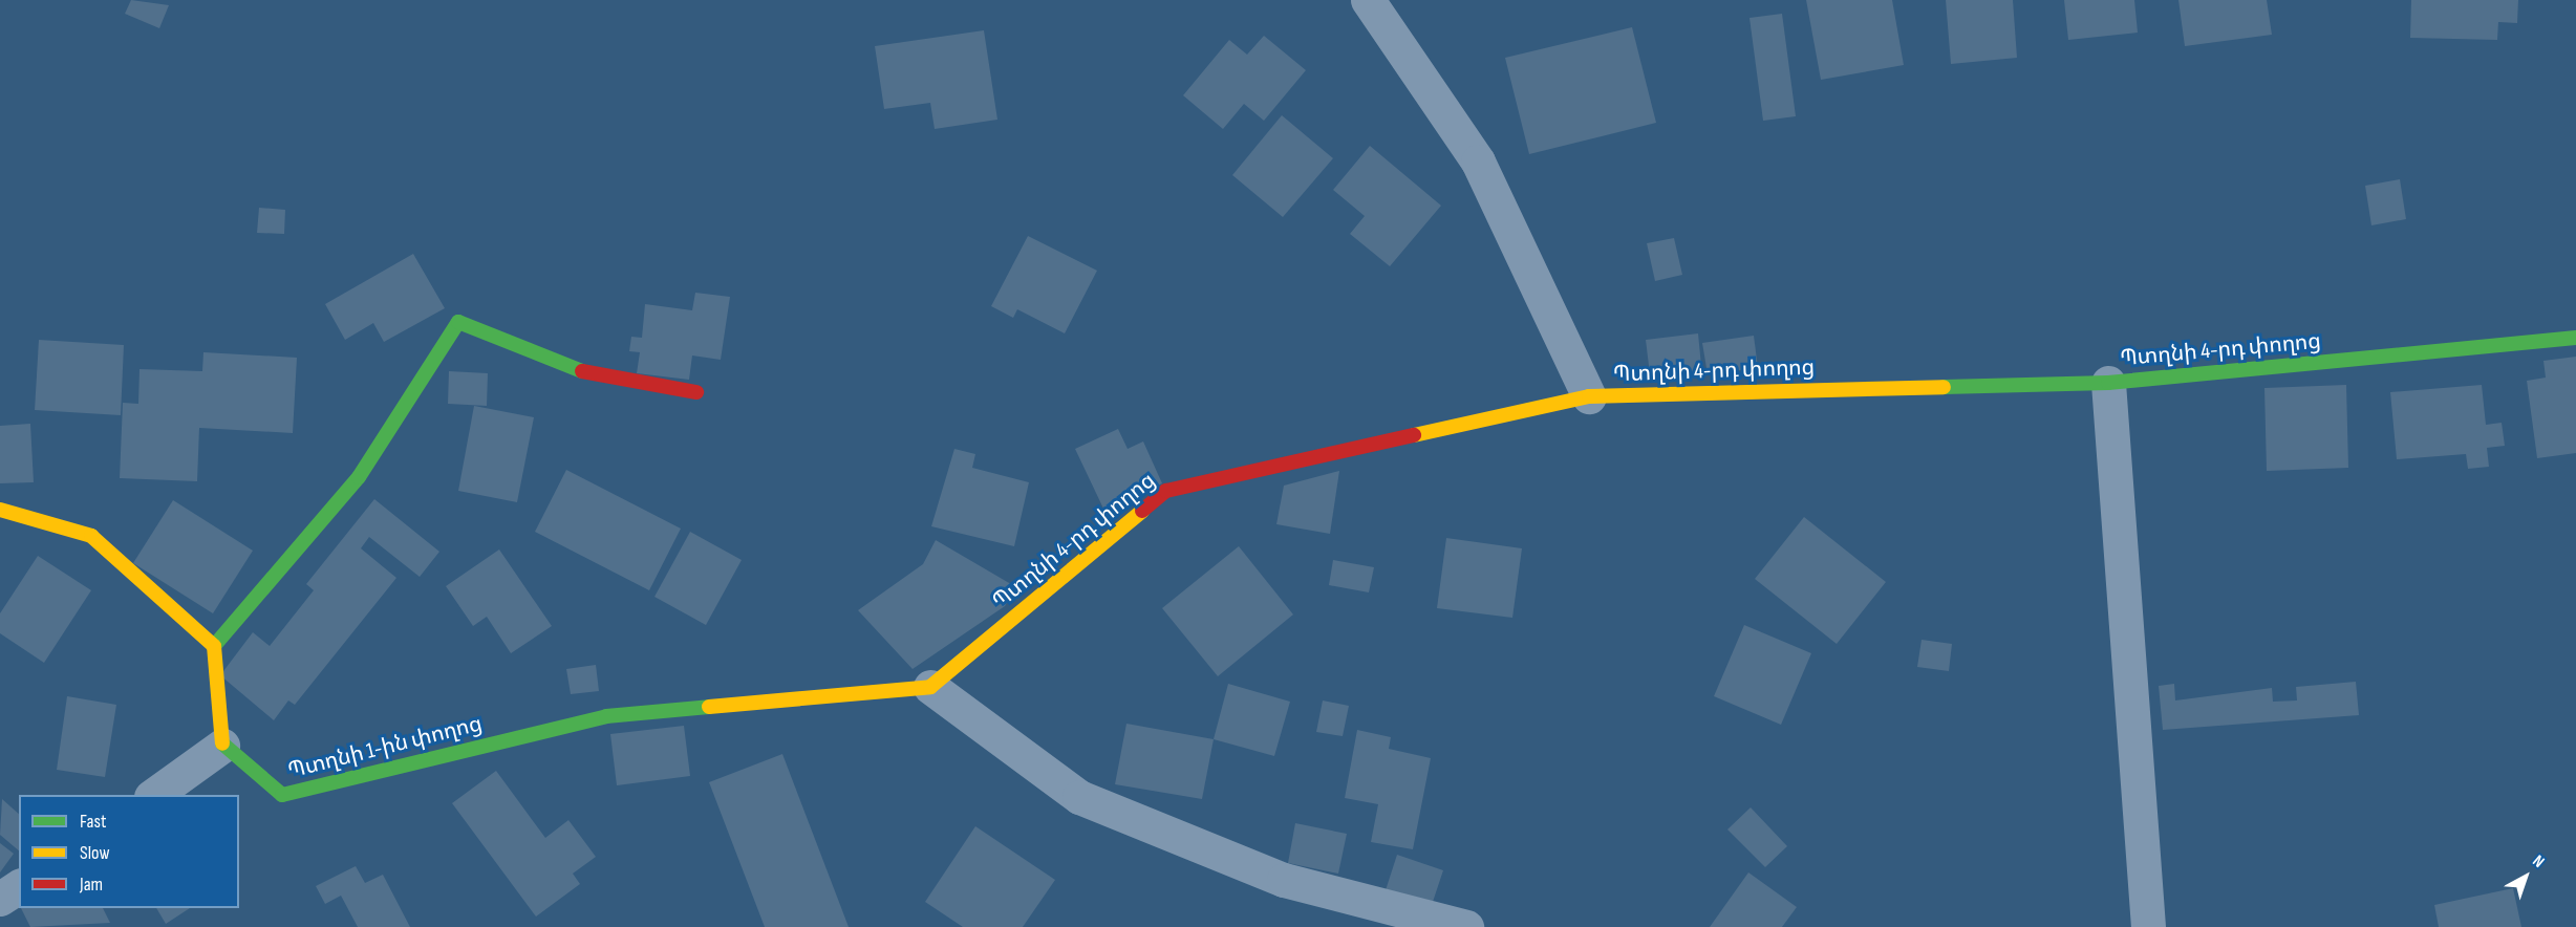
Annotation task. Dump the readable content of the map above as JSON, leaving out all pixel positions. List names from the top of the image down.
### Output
{
  "streets": {
    "street": ["Պտղնի 4-րդ փողոց", "Պտղնի 1-ին փողոց"]
  },
  "crossings": [
    ["Պտղնի 4-րդ փողոց", "Պտղնի 1-ին փողոց"]
  ],
  "legend": ["Fast", "Slow", "Jam"],
  "north": "top right"
}
